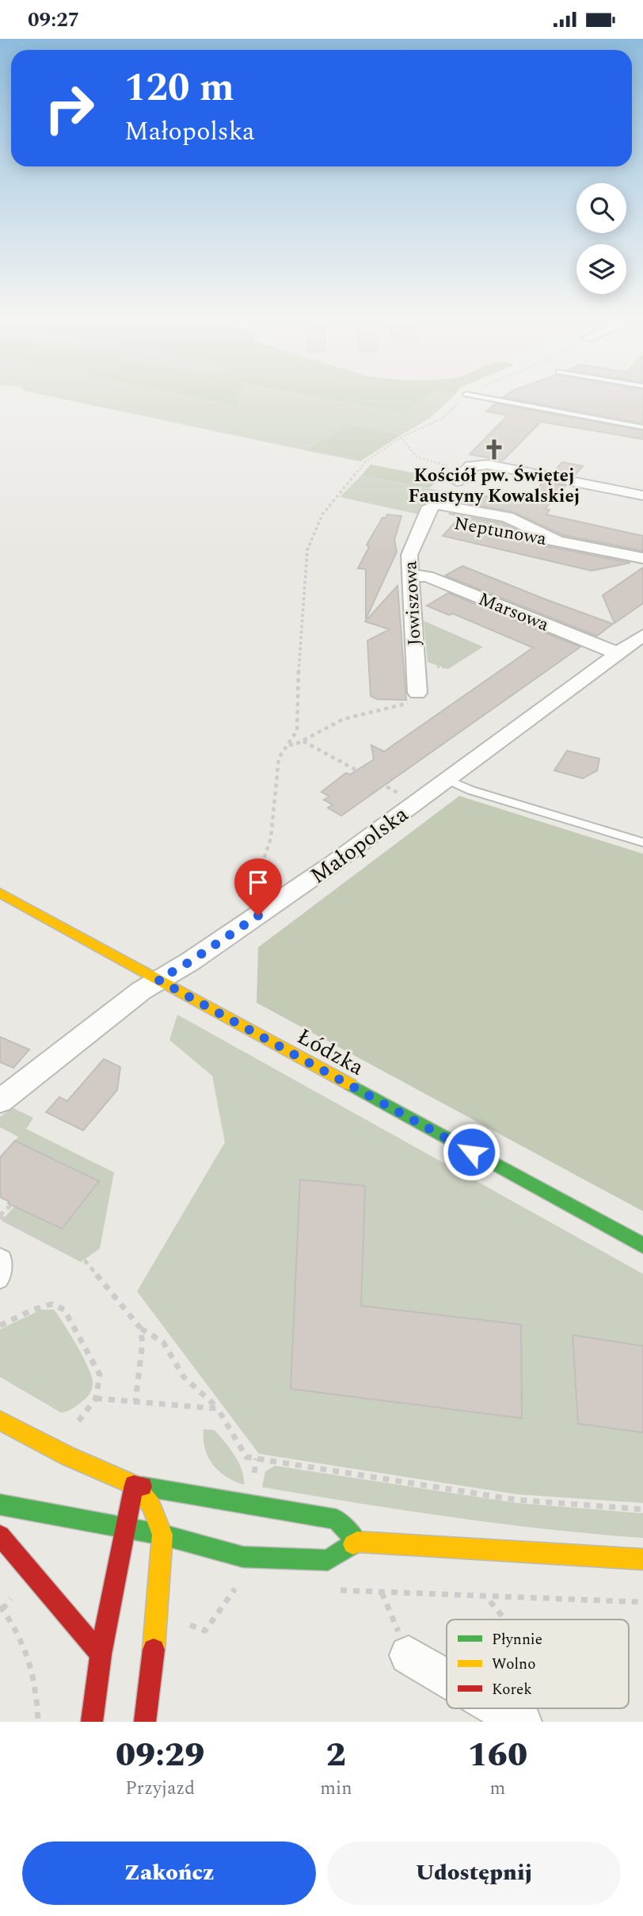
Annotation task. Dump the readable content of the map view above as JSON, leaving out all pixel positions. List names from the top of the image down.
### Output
{
  "streets": {
    "street": [
      "Neptunowa",
      "Jowiszowa",
      "Marsowa",
      "Małopolska",
      "Łódzka"
    ]
  },
  "crossings": [
    ["Neptunowa", "Jowiszowa"],
    ["Jowiszowa", "Marsowa"],
    ["Marsowa", "Małopolska"],
    ["Małopolska", "Łódzka"]
  ],
  "places": {
    "church": ["Kościół pw. Świętej Faustyny Kowalskiej"]
  },
  "legend": ["Płynnie", "Wolno", "Korek"],
  "page": {
    "status": "09:27",
    "turn": ["120 m", "Małopolska"],
    "eta": [
      "09:29",
      "Przyjazd",
      "2",
      "min",
      "160",
      "m"
    ],
    "buttons": ["Zakończ", "Udostępnij"]
  }
}
